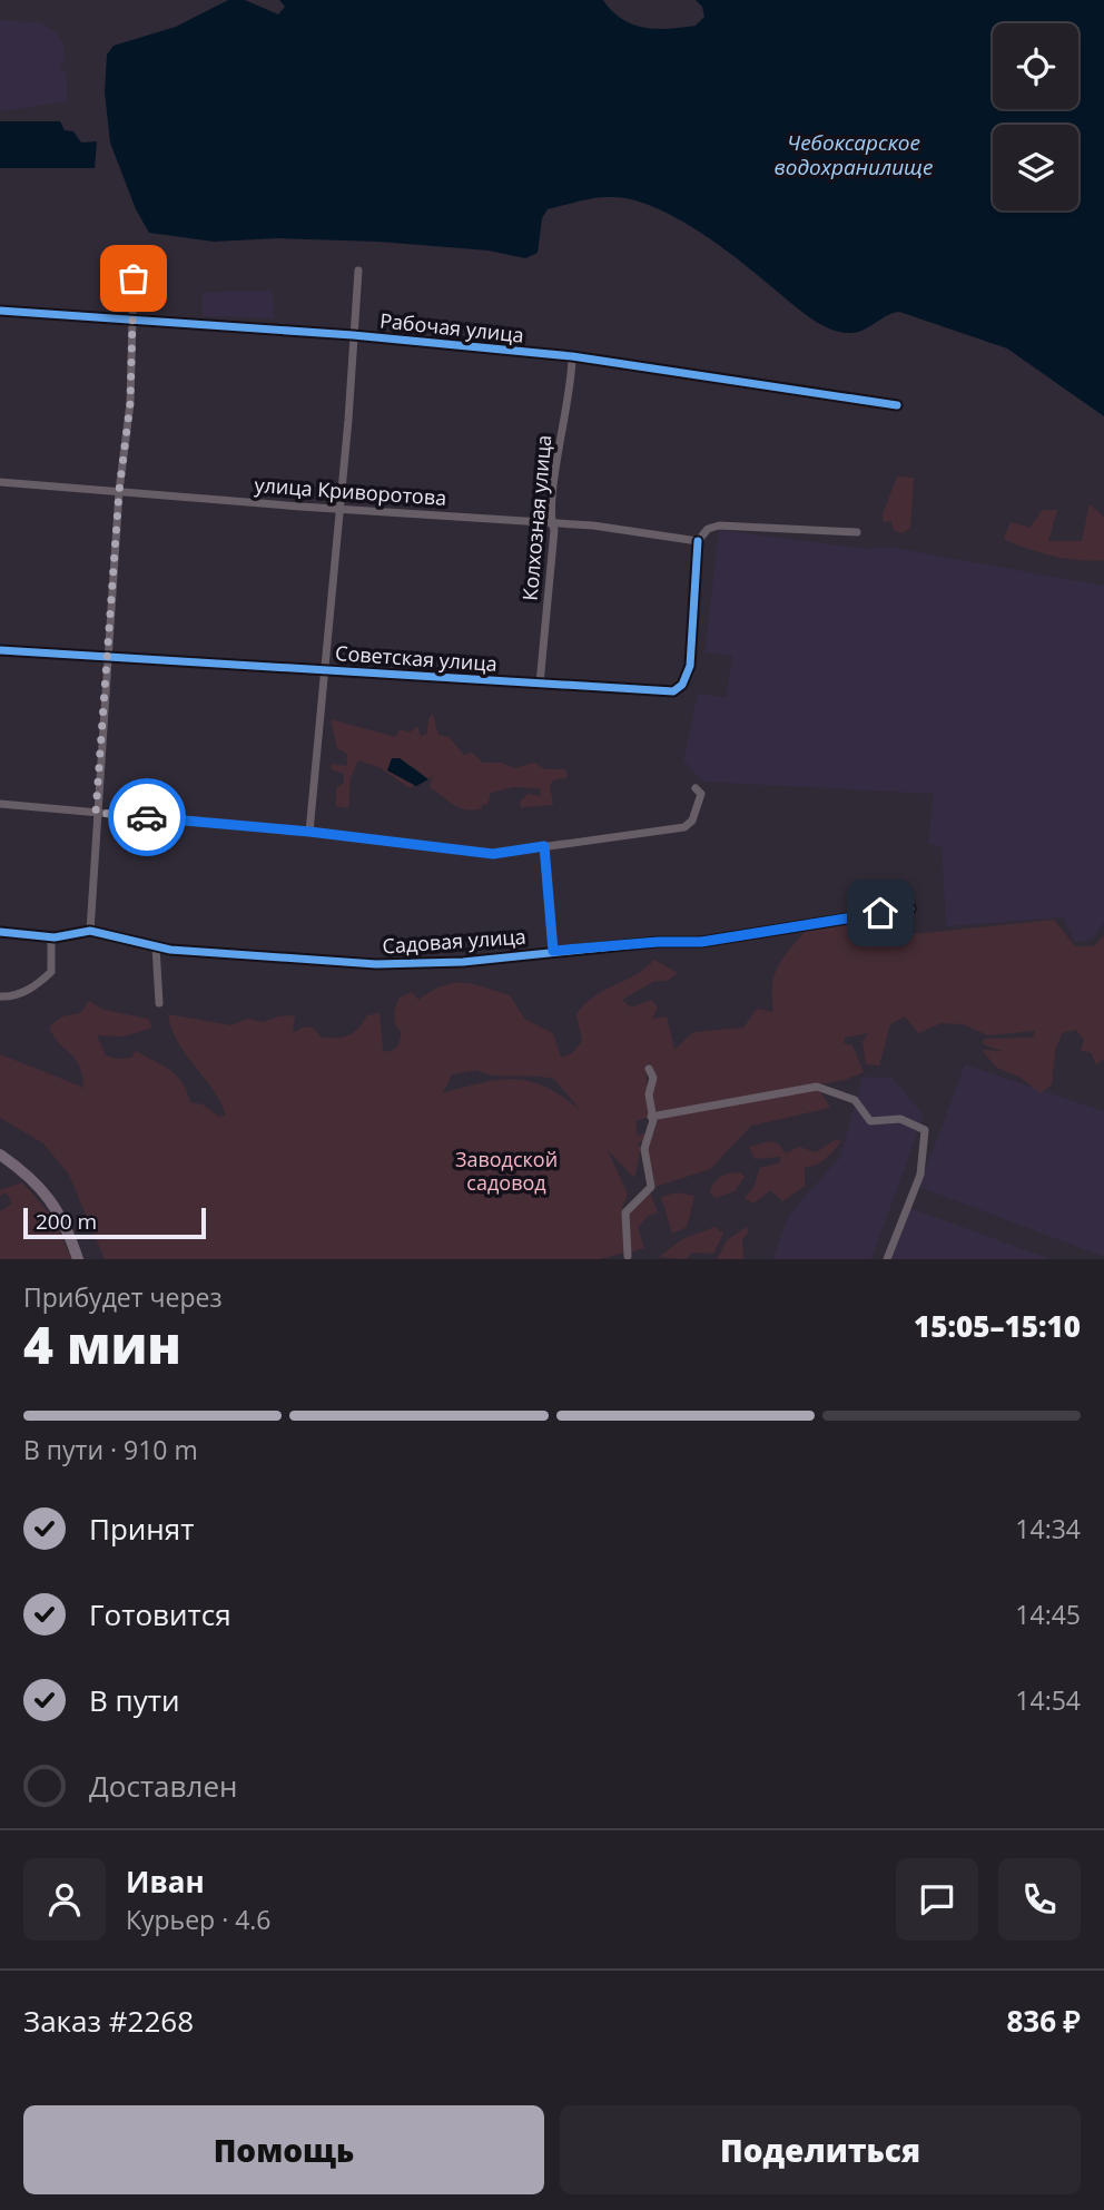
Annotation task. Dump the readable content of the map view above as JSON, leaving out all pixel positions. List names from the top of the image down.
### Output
{
  "streets": {
    "street": [
      "Рабочая улица",
      "улица Криворотова",
      "Колхозная улица",
      "Советская улица",
      "Садовая улица"
    ]
  },
  "crossings": [
    ["Рабочая улица", "Колхозная улица"],
    ["улица Криворотова", "Колхозная улица"],
    ["улица Криворотова", "Советская улица"],
    ["Колхозная улица", "Советская улица"]
  ],
  "water": ["Чебоксарское водохранилище"],
  "parks": ["Заводской садовод"],
  "scale_bar": "200 m",
  "page": {
    "scale": "200 m",
    "heading": ["4 мин", "Прибудет через", "15:05–15:10"],
    "panel": [
      "Иван",
      "Курьер · 4.6",
      "Заказ #2268",
      "836 ₽"
    ],
    "bar": "В пути · 910 m",
    "list": [
      ["Принят", "14:34"],
      ["Готовится", "14:45"],
      ["В пути", "14:54"],
      "Доставлен"
    ],
    "buttons": ["Помощь", "Поделиться"]
  }
}
